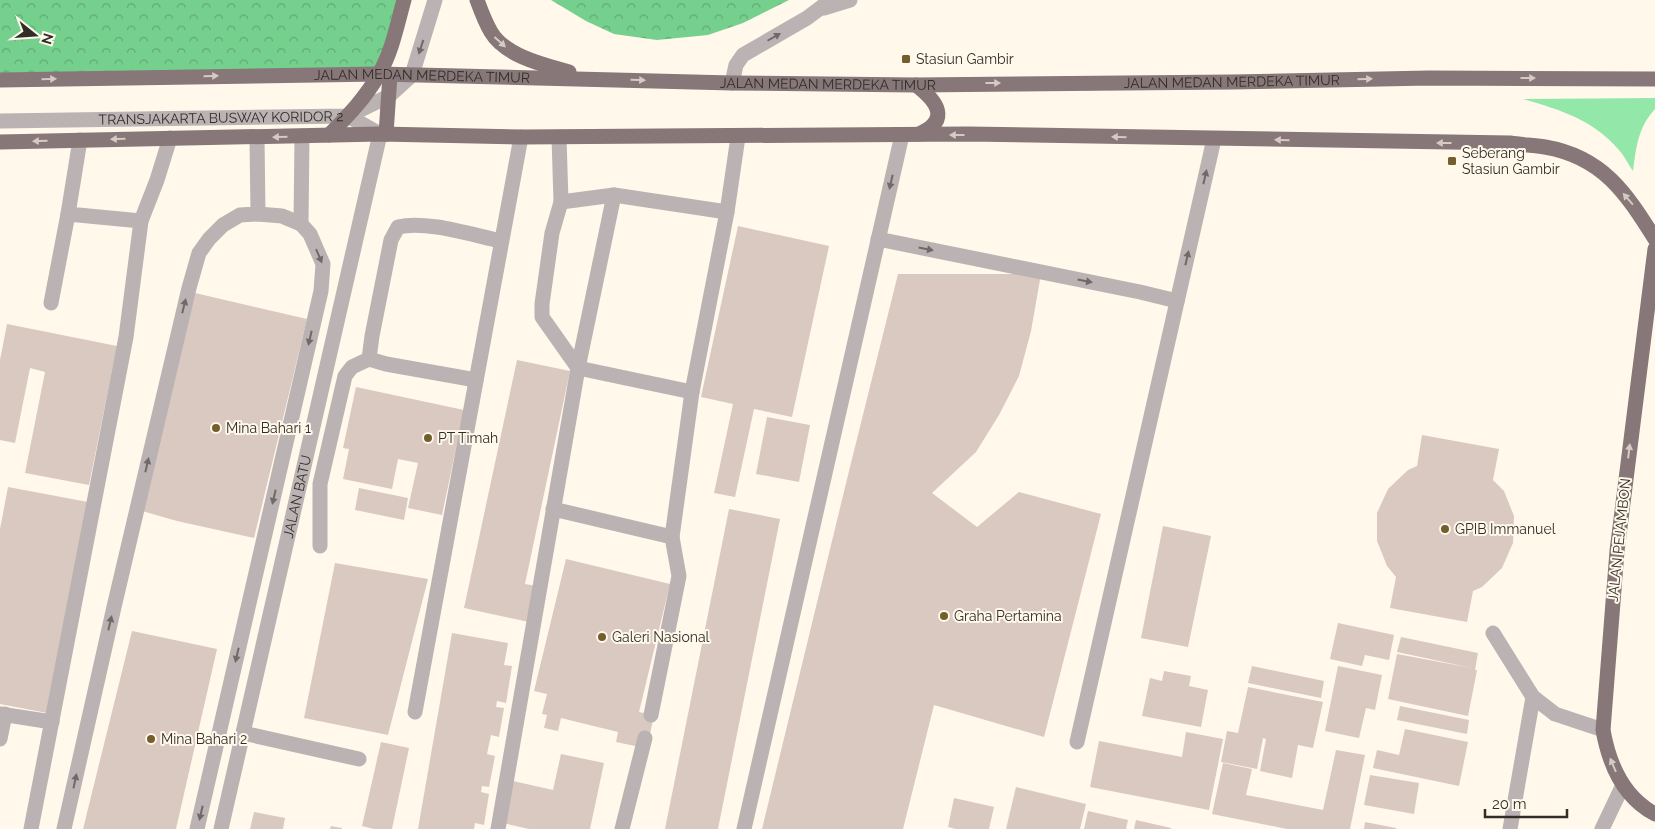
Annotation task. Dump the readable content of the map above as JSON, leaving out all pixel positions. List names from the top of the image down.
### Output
{
  "streets": {
    "main road": ["JALAN MEDAN MERDEKA TIMUR", "JALAN PEJAMBON"],
    "street": ["TRANSJAKARTA BUSWAY KORIDOR 2", "JALAN BATU"]
  },
  "crossings": [
    ["JALAN MEDAN MERDEKA TIMUR", "TRANSJAKARTA BUSWAY KORIDOR 2"]
  ],
  "one_way": ["JALAN PEJAMBON"],
  "places": {
    "transit": ["Stasiun Gambir", "Seberang Stasiun Gambir"],
    "other": [
      "Mina Bahari 1",
      "PT Timah",
      "GPIB Immanuel",
      "Graha Pertamina",
      "Galeri Nasional",
      "Mina Bahari 2"
    ]
  },
  "scale_bar": "20 m",
  "north": "right"
}
